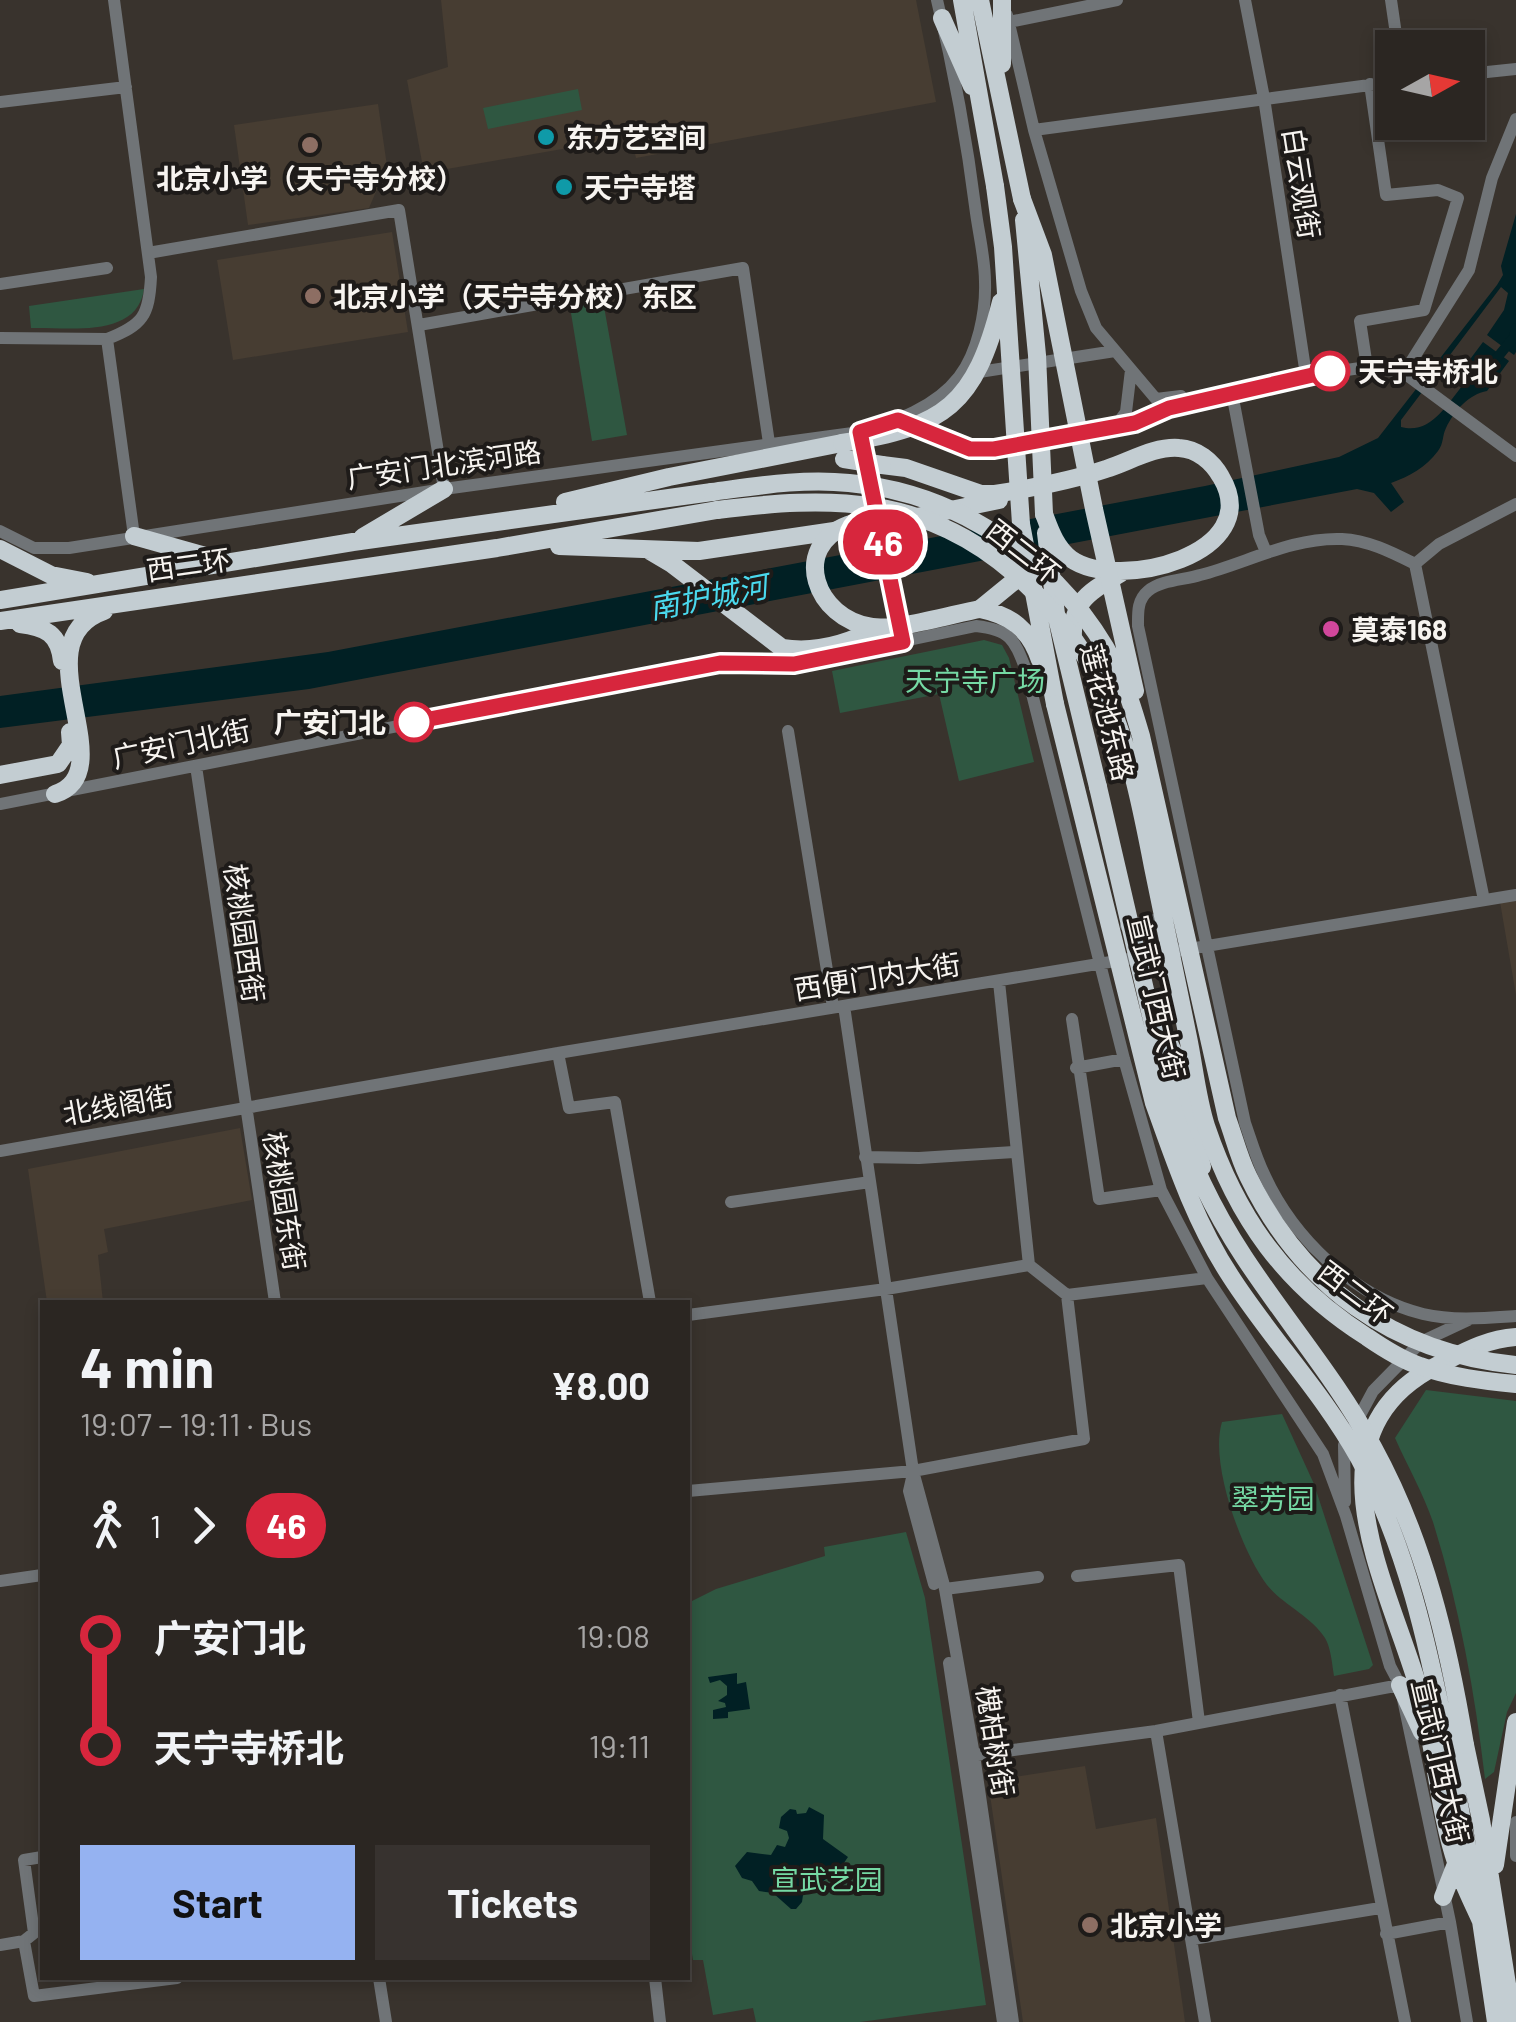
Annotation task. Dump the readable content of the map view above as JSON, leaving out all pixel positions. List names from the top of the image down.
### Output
{
  "streets": {
    "highway": ["西二环", "莲花池东路", "宣武门西大街"],
    "street": [
      "白云观街",
      "广安门北滨河路",
      "广安门北街",
      "核桃园西街",
      "西便门内大街",
      "北线阁街",
      "核桃园东街",
      "槐柏树街"
    ]
  },
  "crossings": [
    ["莲花池东路", "宣武门西大街"],
    ["广安门北街", "核桃园西街"],
    ["广安门北街", "宣武门西大街"],
    ["核桃园西街", "西便门内大街"],
    ["核桃园西街", "北线阁街"],
    ["核桃园西街", "核桃园东街"],
    ["西便门内大街", "宣武门西大街"],
    ["西便门内大街", "北线阁街"],
    ["西便门内大街", "核桃园东街"],
    ["西便门内大街", "槐柏树街"],
    ["北线阁街", "核桃园东街"]
  ],
  "water": ["南护城河"],
  "parks": ["天宁寺广场", "翠芳园", "宣武艺园"],
  "places": [
    "东方艺空间",
    "北京小学（天宁寺分校）",
    "天宁寺塔",
    "北京小学（天宁寺分校）东区",
    "天宁寺桥北",
    "莫泰168",
    "广安门北",
    "北京小学"
  ],
  "lines": ["bus line 46"],
  "north": "right",
  "page": {
    "on_map": "46",
    "heading": ["4 min", "19:07 – 19:11 · Bus", "¥8.00"],
    "legs": ["1", "46"],
    "list": [
      {
        "name": "广安门北",
        "value": "19:08"
      },
      {
        "name": "天宁寺桥北",
        "value": "19:11"
      }
    ],
    "buttons": ["Start", "Tickets"]
  }
}
